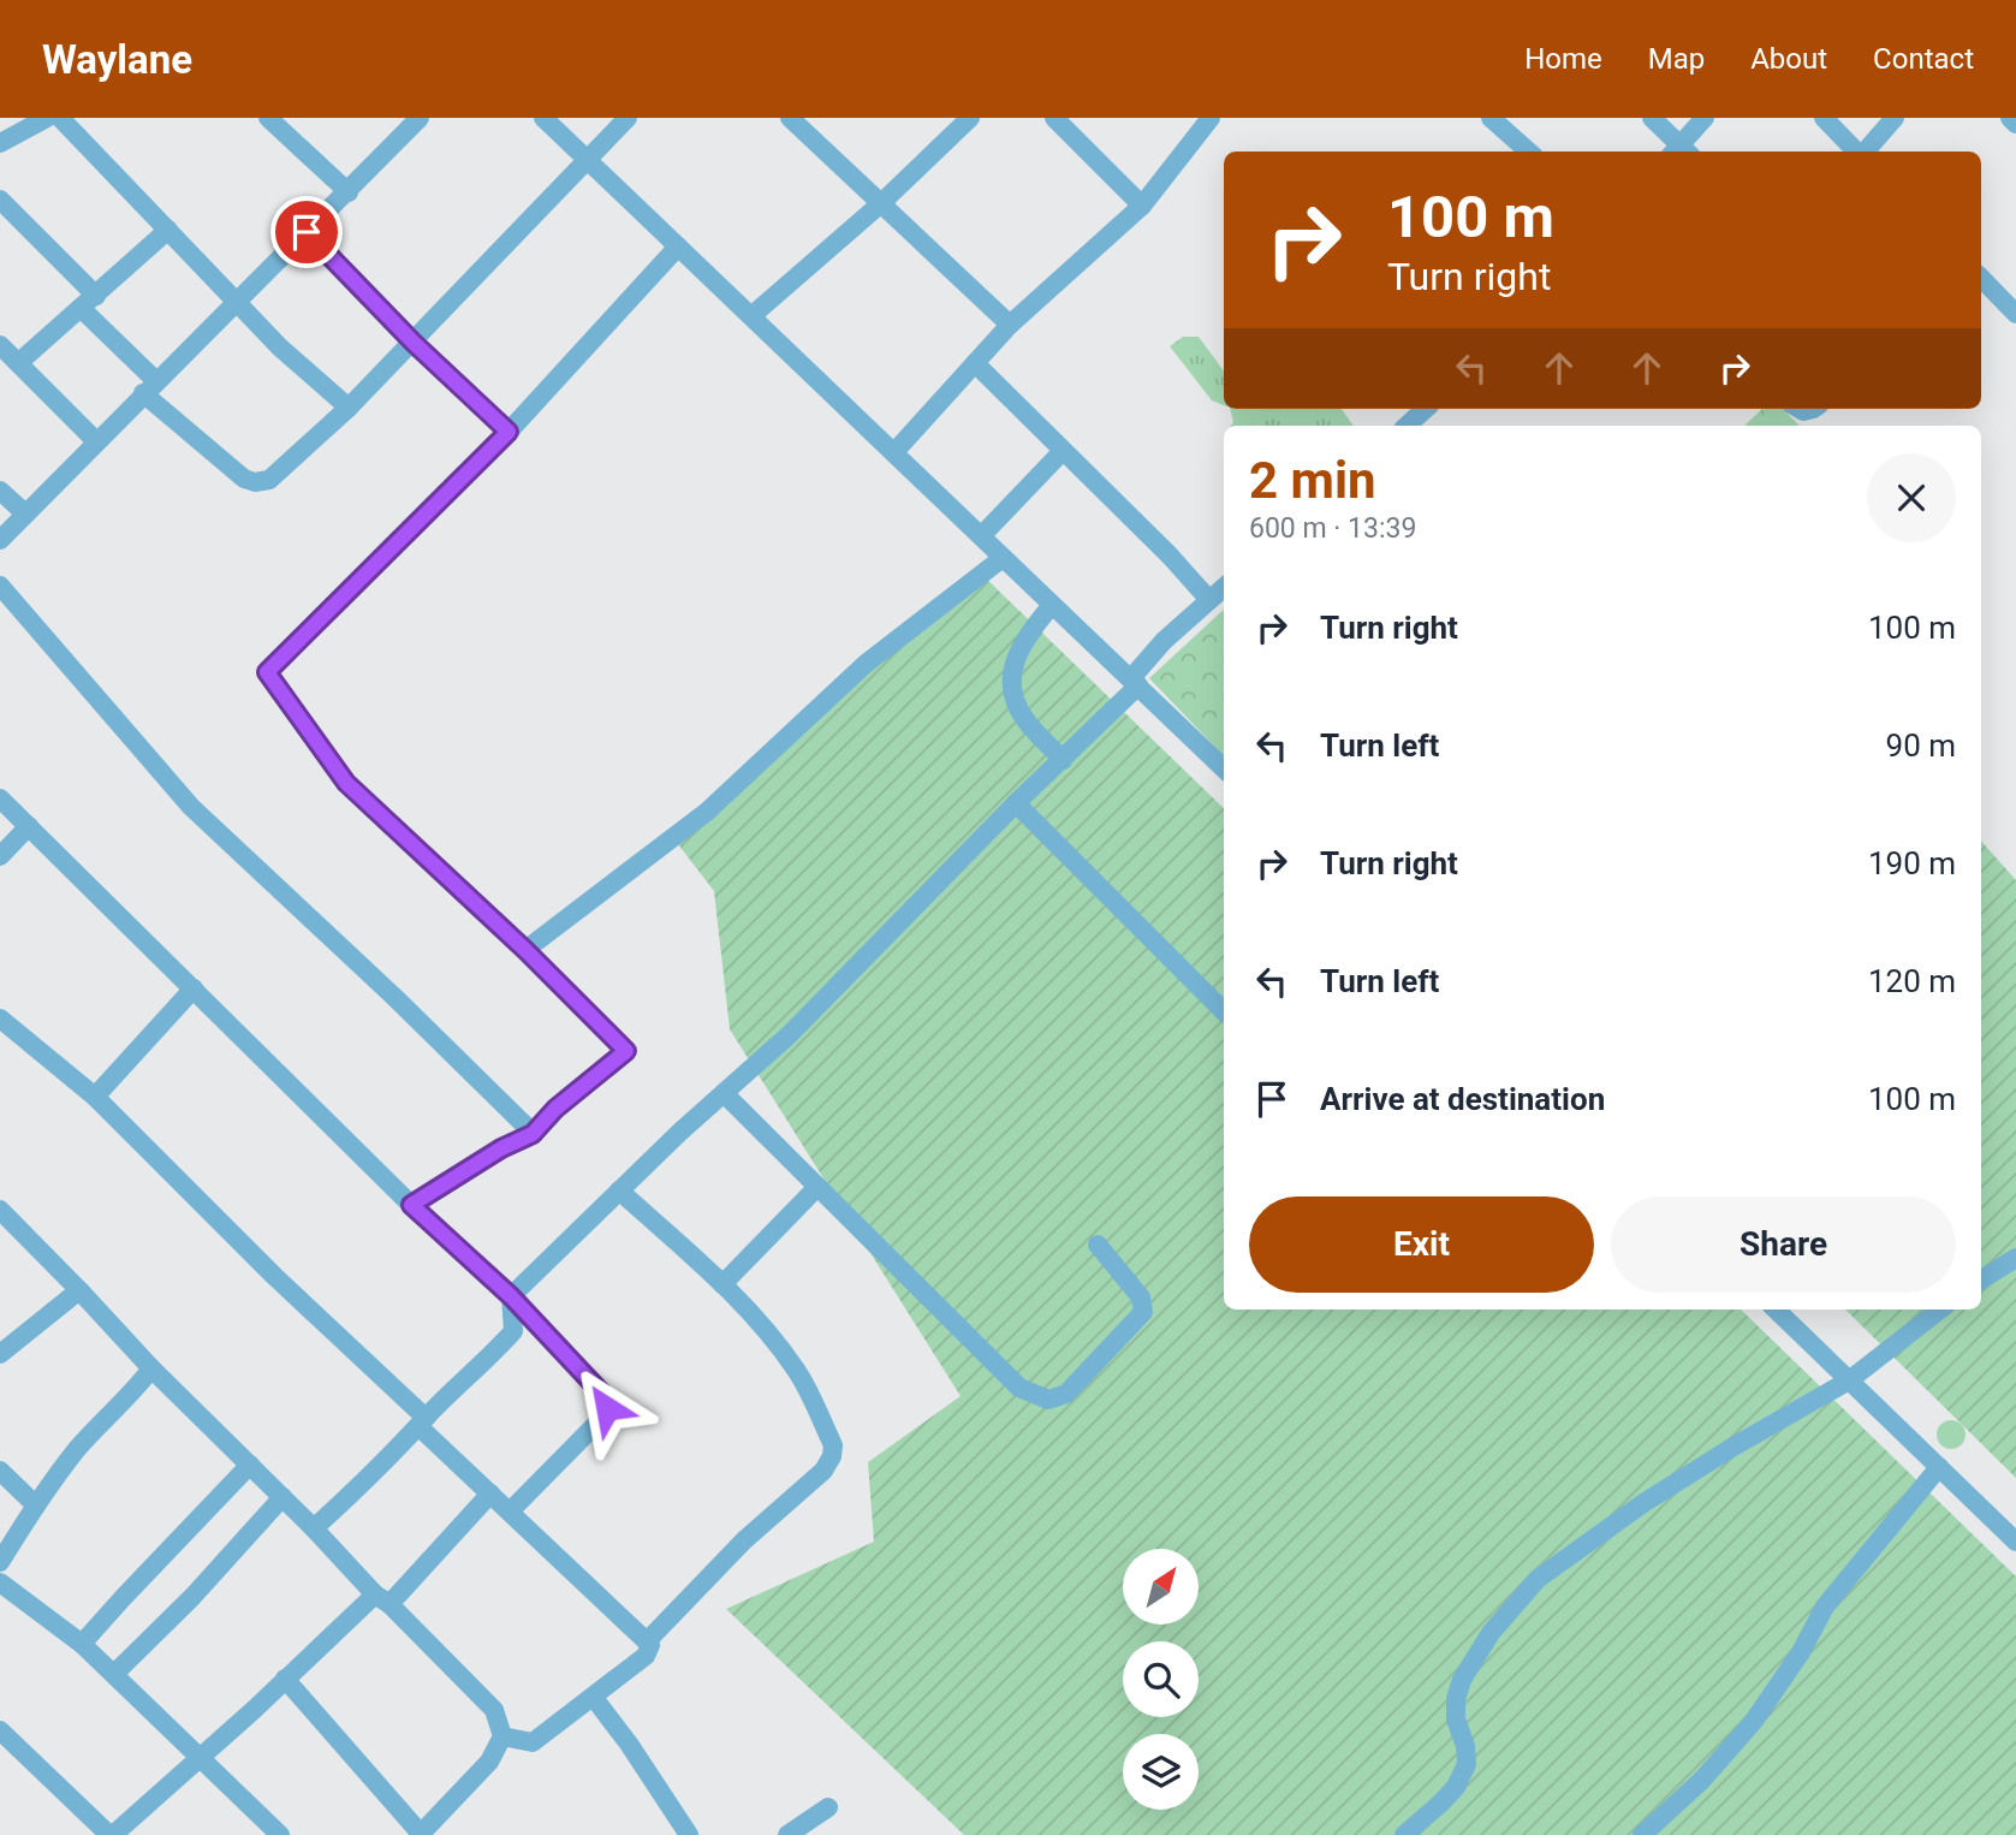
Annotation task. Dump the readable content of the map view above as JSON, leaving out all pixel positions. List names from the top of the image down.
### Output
{
  "north": "top right",
  "page": {
    "header": "Waylane",
    "nav": [
      "Home",
      "Map",
      "About",
      "Contact"
    ],
    "turn": ["100 m", "Turn right"],
    "heading": ["2 min", "600 m · 13:39"],
    "list": [
      {
        "name": "Turn right",
        "value": "100 m"
      },
      {
        "name": "Turn left",
        "value": "90 m"
      },
      {
        "name": "Turn right",
        "value": "190 m"
      },
      {
        "name": "Turn left",
        "value": "120 m"
      },
      {
        "name": "Arrive at destination",
        "value": "100 m"
      }
    ],
    "buttons": ["Exit", "Share"]
  }
}
